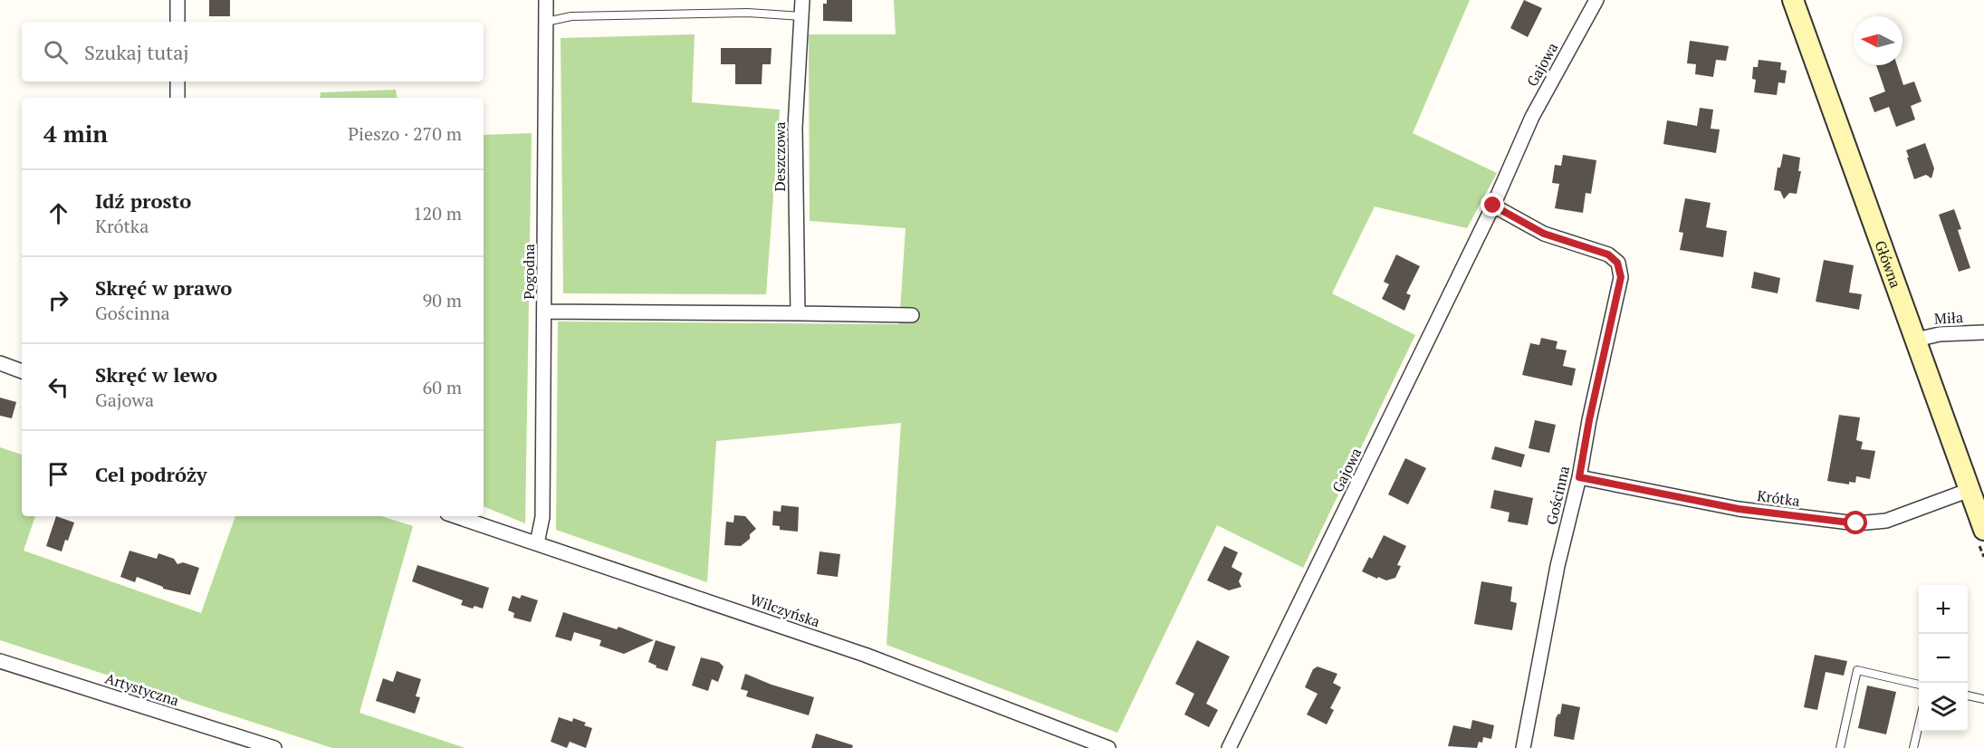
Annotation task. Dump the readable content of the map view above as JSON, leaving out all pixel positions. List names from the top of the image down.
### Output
{
  "streets": {
    "street": [
      "Gajowa",
      "Deszczowa",
      "Główna",
      "Pogodna",
      "Miła",
      "Gościnna",
      "Krótka",
      "Wilczyńska",
      "Artystyczna"
    ]
  },
  "crossings": [
    ["Gajowa", "Gościnna"],
    ["Główna", "Miła"],
    ["Główna", "Krótka"],
    ["Pogodna", "Wilczyńska"],
    ["Gościnna", "Krótka"]
  ],
  "north": "left",
  "page": {
    "search": "Szukaj tutaj",
    "heading": ["4 min", "Pieszo · 270 m"],
    "list": [
      ["Idź prosto", "Krótka", "120 m"],
      ["Skręć w prawo", "Gościnna", "90 m"],
      ["Skręć w lewo", "Gajowa", "60 m"],
      "Cel podróży"
    ],
    "map_buttons": ["+", "−"]
  }
}
